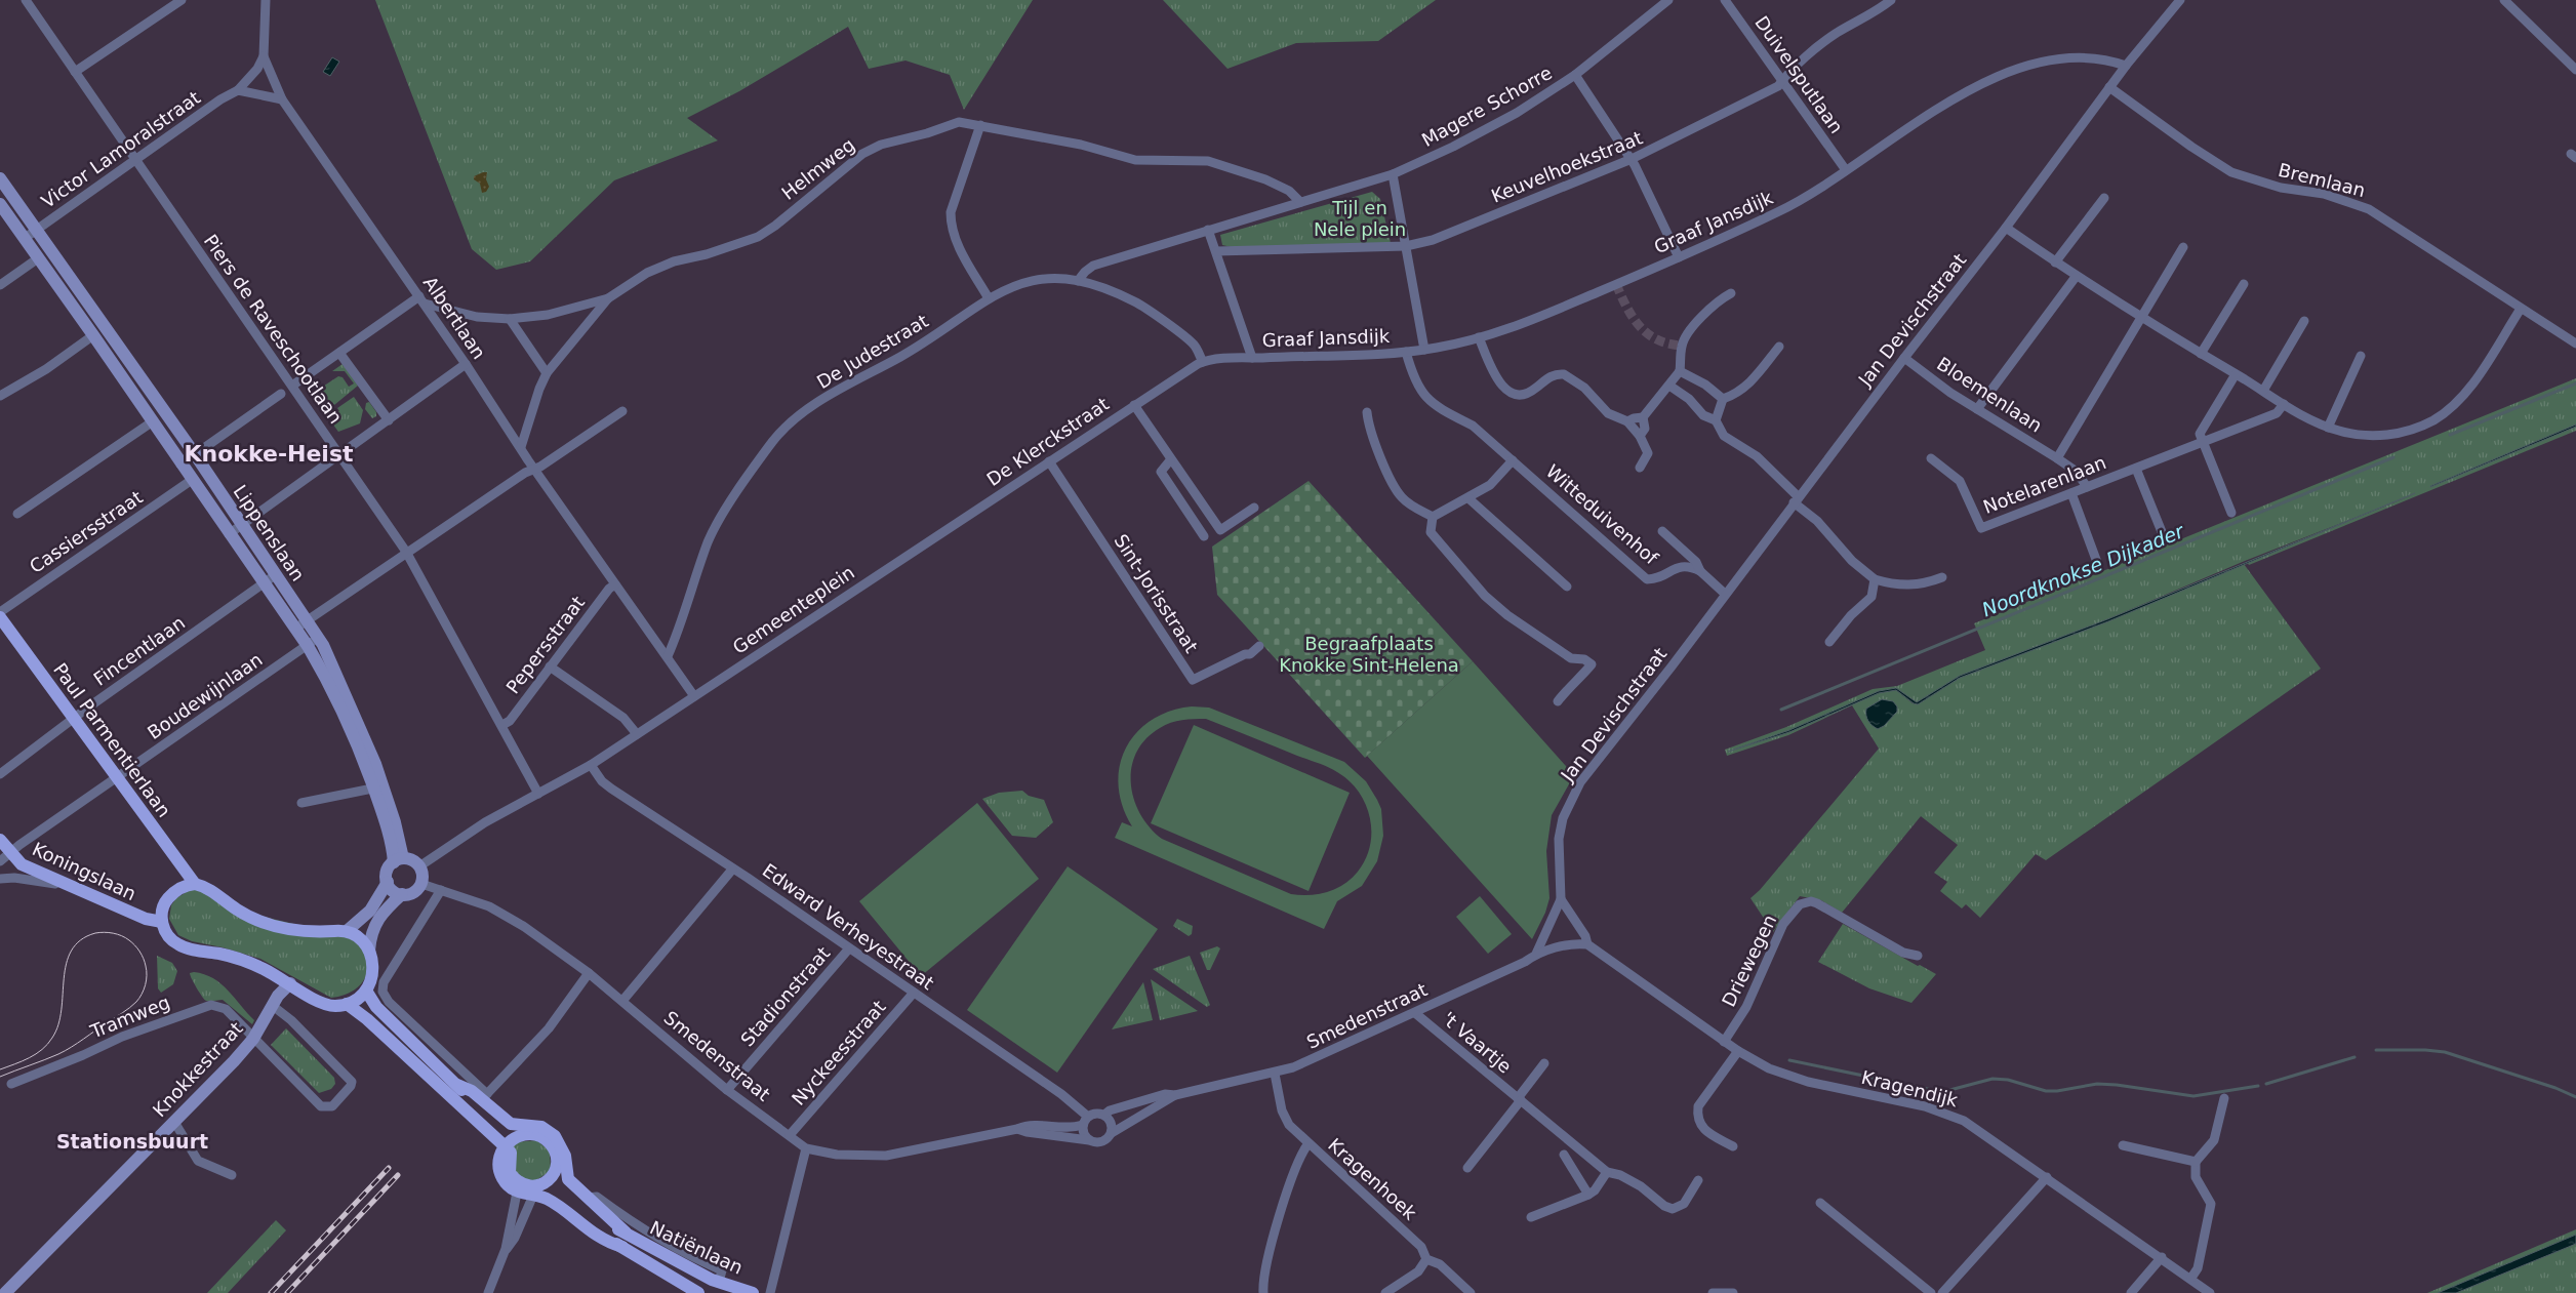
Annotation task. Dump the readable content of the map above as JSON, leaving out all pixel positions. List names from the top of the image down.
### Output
{
  "streets": {
    "main road": [
      "Lippenslaan",
      "Paul Parmentierlaan",
      "Koningslaan",
      "Knokkestraat",
      "Natiënlaan"
    ],
    "street": [
      "Duivelsputlaan",
      "Magere Schorre",
      "Victor Lamoralstraat",
      "Keuvelhoekstraat",
      "Helmweg",
      "Bremlaan",
      "Graaf Jansdijk",
      "Albertlaan",
      "Jan Devischstraat",
      "Piers de Raveschootlaan",
      "De Judestraat",
      "Bloemenlaan",
      "De Klerckstraat",
      "Notelarenlaan",
      "Witteduivenhof",
      "Cassiersstraat",
      "Sint-Jorisstraat",
      "Gemeenteplein",
      "Pepersstraat",
      "Fincentlaan",
      "Boudewijnlaan",
      "Edward Verheyestraat",
      "Driewegen",
      "Stadionstraat",
      "Smedenstraat",
      "Tramweg",
      "'t Vaartje",
      "Nyckeesstraat",
      "Kragendijk",
      "Kragenhoek"
    ]
  },
  "crossings": [
    ["Duivelsputlaan", "Keuvelhoekstraat"],
    ["Duivelsputlaan", "Graaf Jansdijk"],
    ["Magere Schorre", "Helmweg"],
    ["Magere Schorre", "De Judestraat"],
    ["Victor Lamoralstraat", "Albertlaan"],
    ["Victor Lamoralstraat", "Piers de Raveschootlaan"],
    ["Victor Lamoralstraat", "Lippenslaan"],
    ["Helmweg", "Albertlaan"],
    ["Bremlaan", "Jan Devischstraat"],
    ["Graaf Jansdijk", "Jan Devischstraat"],
    ["Graaf Jansdijk", "De Judestraat"],
    ["Graaf Jansdijk", "De Klerckstraat"],
    ["Graaf Jansdijk", "Witteduivenhof"],
    ["Albertlaan", "De Judestraat"],
    ["Albertlaan", "Pepersstraat"],
    ["Jan Devischstraat", "Bloemenlaan"],
    ["Jan Devischstraat", "Smedenstraat"],
    ["Jan Devischstraat", "Kragendijk"],
    ["Piers de Raveschootlaan", "Gemeenteplein"],
    ["Piers de Raveschootlaan", "Pepersstraat"],
    ["De Judestraat", "De Klerckstraat"],
    ["Bloemenlaan", "Notelarenlaan"],
    ["De Klerckstraat", "Sint-Jorisstraat"],
    ["De Klerckstraat", "Gemeenteplein"],
    ["Cassiersstraat", "Lippenslaan"],
    ["Lippenslaan", "Gemeenteplein"],
    ["Lippenslaan", "Fincentlaan"],
    ["Lippenslaan", "Boudewijnlaan"],
    ["Lippenslaan", "Smedenstraat"],
    ["Gemeenteplein", "Edward Verheyestraat"],
    ["Gemeenteplein", "Smedenstraat"],
    ["Fincentlaan", "Paul Parmentierlaan"],
    ["Boudewijnlaan", "Paul Parmentierlaan"],
    ["Boudewijnlaan", "Koningslaan"],
    ["Edward Verheyestraat", "Stadionstraat"],
    ["Edward Verheyestraat", "Smedenstraat"],
    ["Edward Verheyestraat", "Nyckeesstraat"],
    ["Driewegen", "Kragendijk"],
    ["Stadionstraat", "Smedenstraat"],
    ["Smedenstraat", "'t Vaartje"],
    ["Smedenstraat", "Nyckeesstraat"],
    ["Smedenstraat", "Kragendijk"],
    ["Smedenstraat", "Kragenhoek"],
    ["Tramweg", "Knokkestraat"]
  ],
  "districts": ["Knokke-Heist", "Stationsbuurt"],
  "water": ["Noordknokse Dijkader"],
  "parks": ["Tijl en Nele plein", "Begraafplaats Knokke Sint-Helena"]
}
